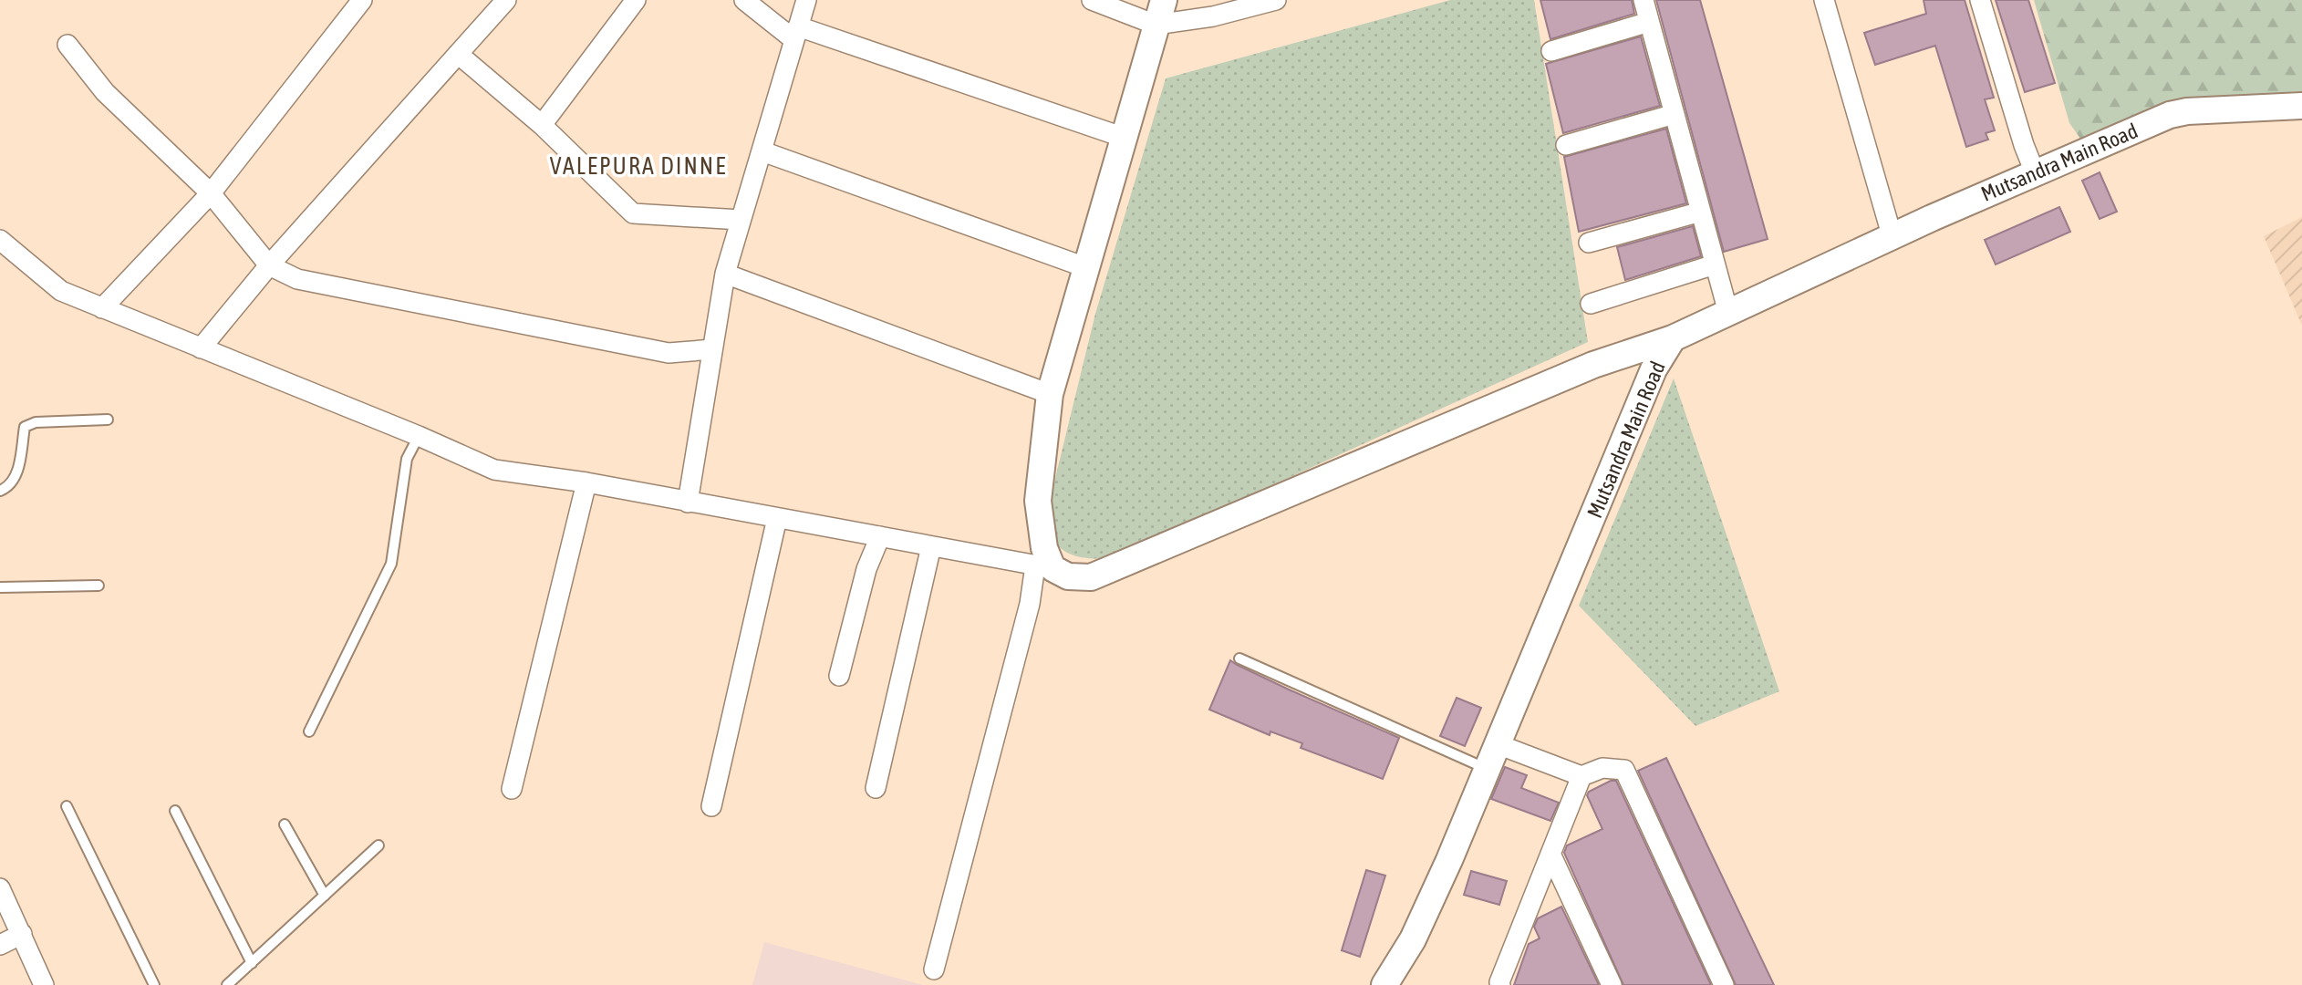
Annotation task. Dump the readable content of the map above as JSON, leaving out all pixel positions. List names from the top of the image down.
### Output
{
  "streets": {
    "street": ["Mutsandra Main Road"]
  },
  "districts": ["VALEPURA DINNE"]
}
